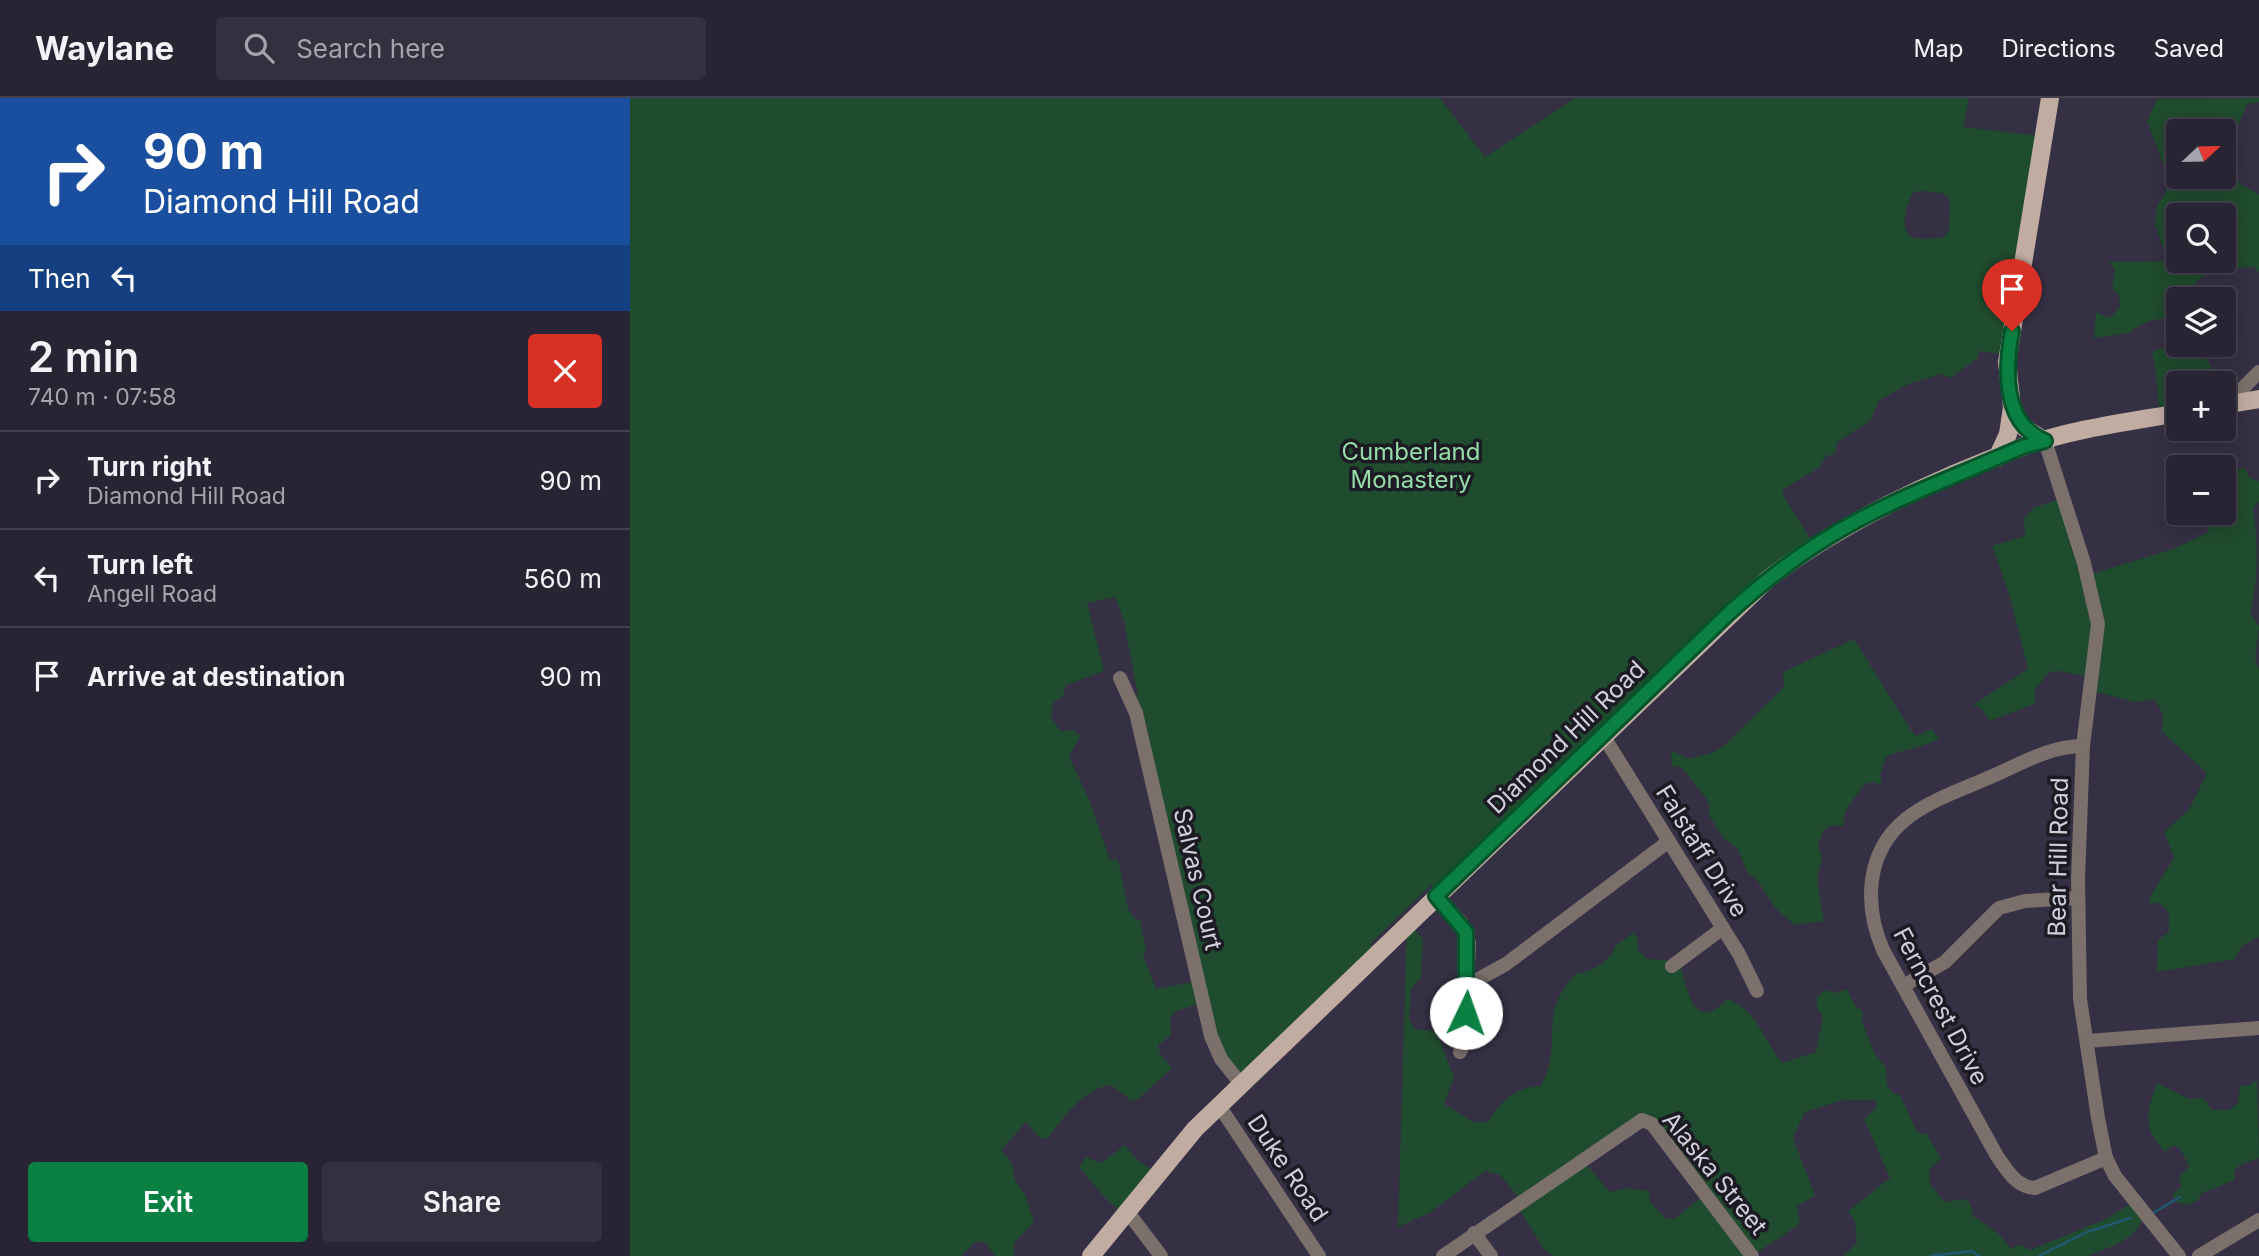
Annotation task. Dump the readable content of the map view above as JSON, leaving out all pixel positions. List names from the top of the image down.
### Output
{
  "streets": {
    "main road": ["Diamond Hill Road"],
    "street": [
      "Falstaff Drive",
      "Bear Hill Road",
      "Salvas Court",
      "Ferncrest Drive",
      "Duke Road",
      "Alaska Street"
    ]
  },
  "crossings": [
    ["Diamond Hill Road", "Falstaff Drive"],
    ["Diamond Hill Road", "Bear Hill Road"],
    ["Diamond Hill Road", "Salvas Court"],
    ["Diamond Hill Road", "Duke Road"],
    ["Bear Hill Road", "Ferncrest Drive"]
  ],
  "parks": ["Cumberland Monastery"],
  "north": "right",
  "page": {
    "header": "Waylane",
    "search": "Search here",
    "nav": ["Map", "Directions", "Saved"],
    "turn": ["90 m", "Diamond Hill Road"],
    "map_buttons": ["+", "−"],
    "then": "Then",
    "heading": ["2 min", "740 m · 07:58"],
    "list": [
      {
        "name": "Turn right",
        "note": "Diamond Hill Road",
        "value": "90 m"
      },
      {
        "name": "Turn left",
        "note": "Angell Road",
        "value": "560 m"
      },
      {
        "name": "Arrive at destination",
        "value": "90 m"
      }
    ],
    "buttons": ["Exit", "Share"]
  }
}
